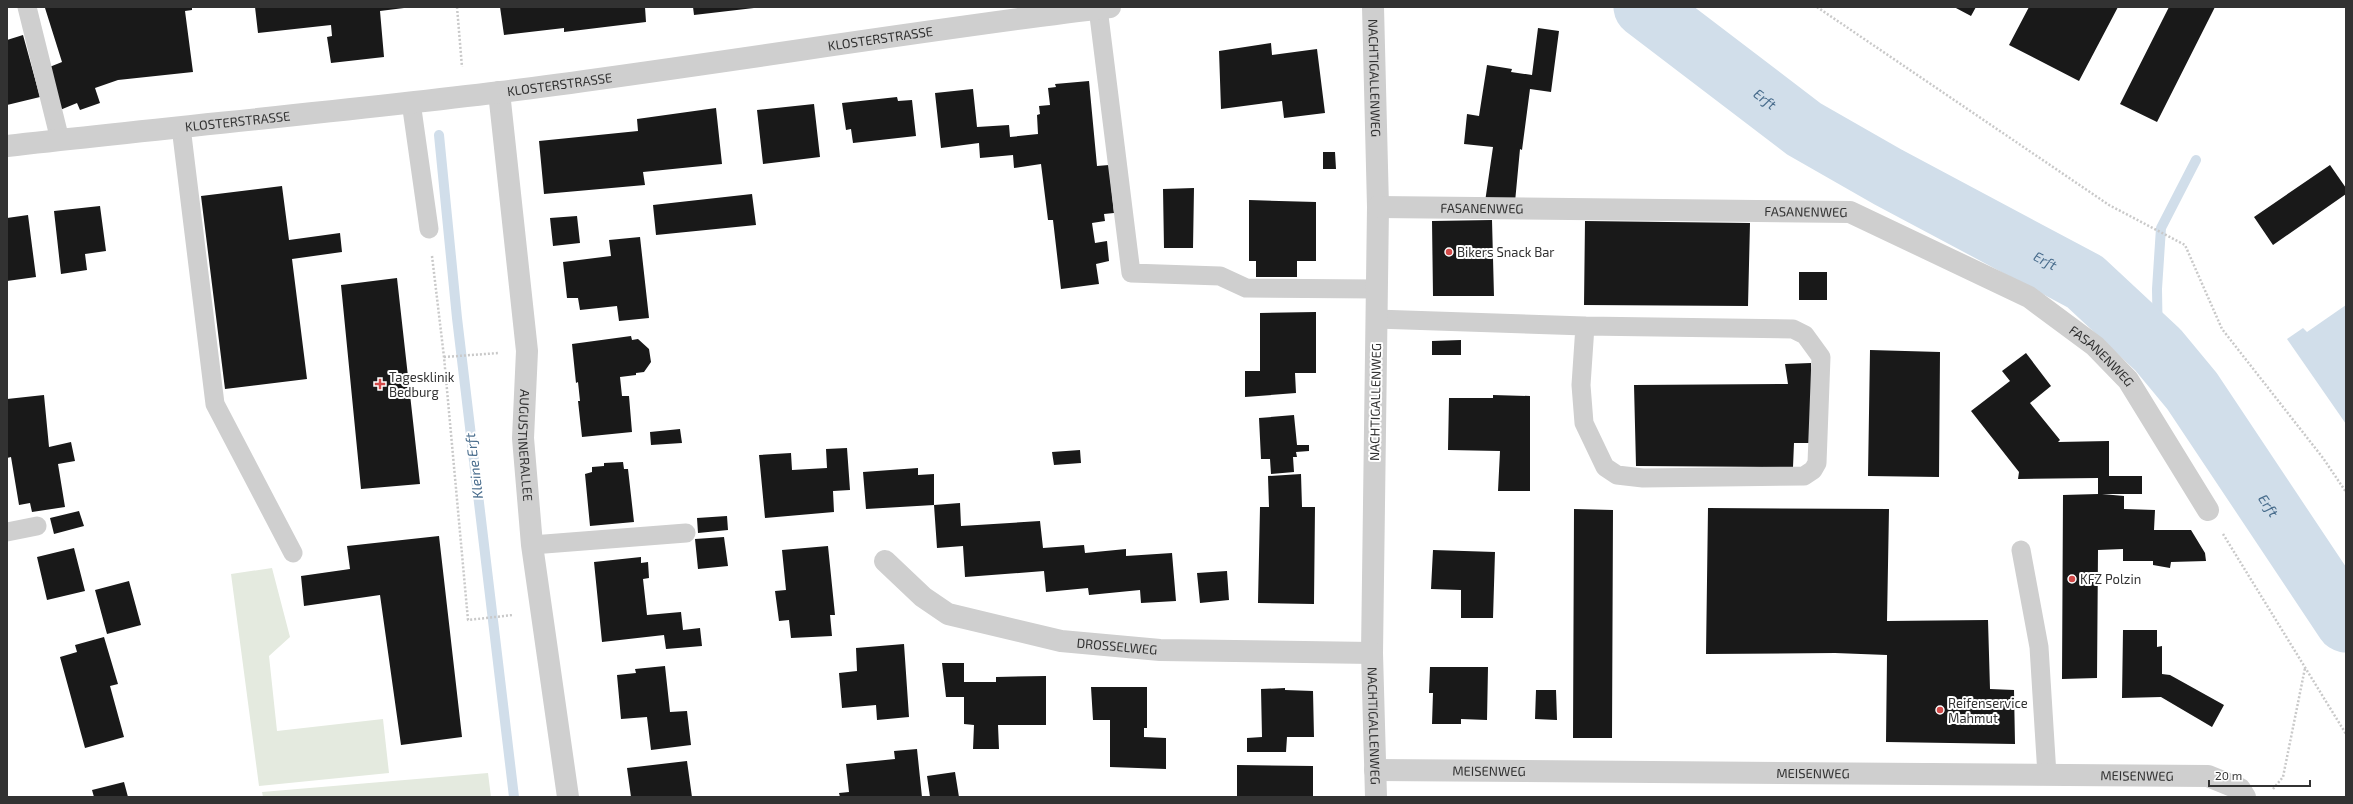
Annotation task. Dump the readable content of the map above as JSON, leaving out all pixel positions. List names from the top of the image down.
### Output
{
  "streets": {
    "street": [
      "KLOSTERSTRASSE",
      "NACHTIGALLENWEG",
      "FASANENWEG",
      "AUGUSTINERALLEE",
      "DROSSELWEG",
      "MEISENWEG"
    ]
  },
  "crossings": [
    ["KLOSTERSTRASSE", "AUGUSTINERALLEE"],
    ["NACHTIGALLENWEG", "FASANENWEG"],
    ["NACHTIGALLENWEG", "DROSSELWEG"],
    ["NACHTIGALLENWEG", "MEISENWEG"]
  ],
  "water": ["Erft", "Kleine Erft"],
  "places": {
    "other": ["Bikers Snack Bar", "KFZ Polzin", "Reifenservice Mahmut"],
    "health": ["Tagesklinik Bedburg"]
  },
  "scale_bar": "20 m"
}
